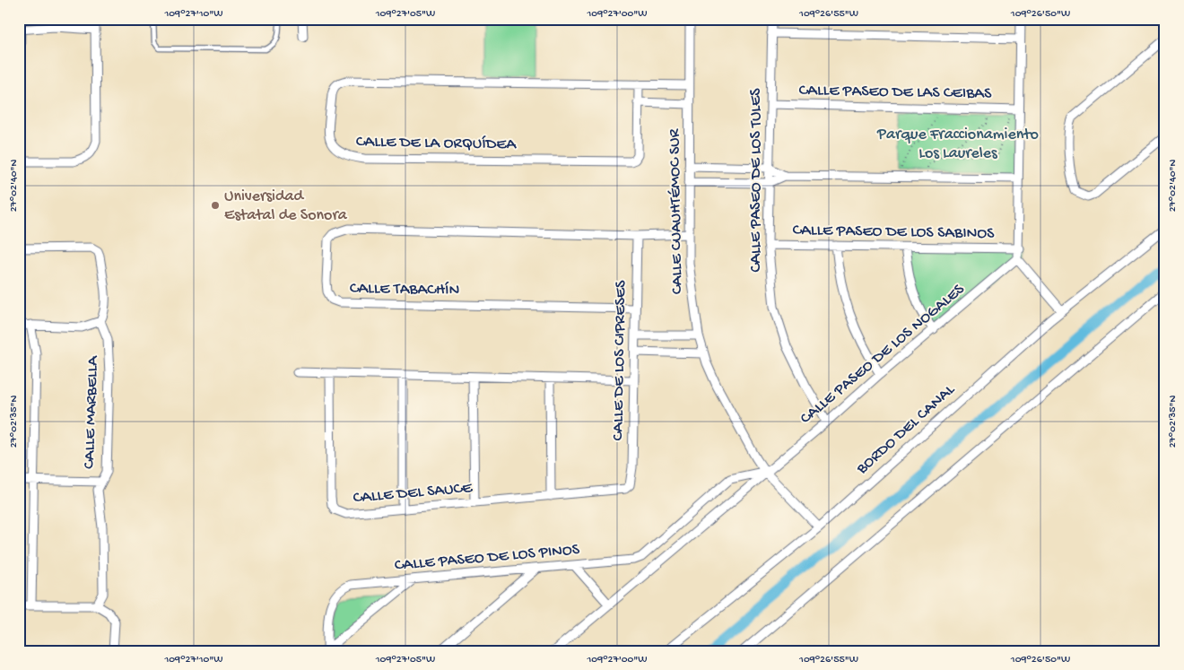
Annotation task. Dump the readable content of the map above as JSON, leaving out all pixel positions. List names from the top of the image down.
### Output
{
  "streets": {
    "street": [
      "CALLE PASEO DE LAS CEIBAS",
      "CALLE DE LA ORQUÍDEA",
      "CALLE PASEO DE LOS TULES",
      "CALLE CUAUHTÉMOC SUR",
      "CALLE PASEO DE LOS SABINOS",
      "CALLE TABACHÍN",
      "CALLE PASEO DE LOS NOGALES",
      "CALLE DE LOS CIPRESES",
      "CALLE MARBELLA",
      "BORDO DEL CANAL",
      "CALLE DEL SAUCE",
      "CALLE PASEO DE LOS PINOS"
    ]
  },
  "crossings": [
    ["CALLE PASEO DE LAS CEIBAS", "CALLE PASEO DE LOS TULES"],
    ["CALLE DE LA ORQUÍDEA", "CALLE CUAUHTÉMOC SUR"],
    ["CALLE PASEO DE LOS TULES", "CALLE PASEO DE LOS SABINOS"],
    ["CALLE PASEO DE LOS TULES", "CALLE PASEO DE LOS NOGALES"],
    ["CALLE CUAUHTÉMOC SUR", "CALLE PASEO DE LOS NOGALES"],
    ["CALLE CUAUHTÉMOC SUR", "BORDO DEL CANAL"],
    ["CALLE TABACHÍN", "CALLE DE LOS CIPRESES"],
    ["CALLE PASEO DE LOS NOGALES", "CALLE PASEO DE LOS PINOS"],
    ["CALLE DE LOS CIPRESES", "CALLE DEL SAUCE"]
  ],
  "parks": ["Parque Fraccionamiento Los Laureles"],
  "places": ["Universidad Estatal de Sonora"],
  "coordinates": [
    "109°27'10\"W",
    "109°27'05\"W",
    "109°27'00\"W",
    "109°26'55\"W",
    "109°26'50\"W",
    "27°02'40\"N",
    "27°02'35\"N"
  ]
}
